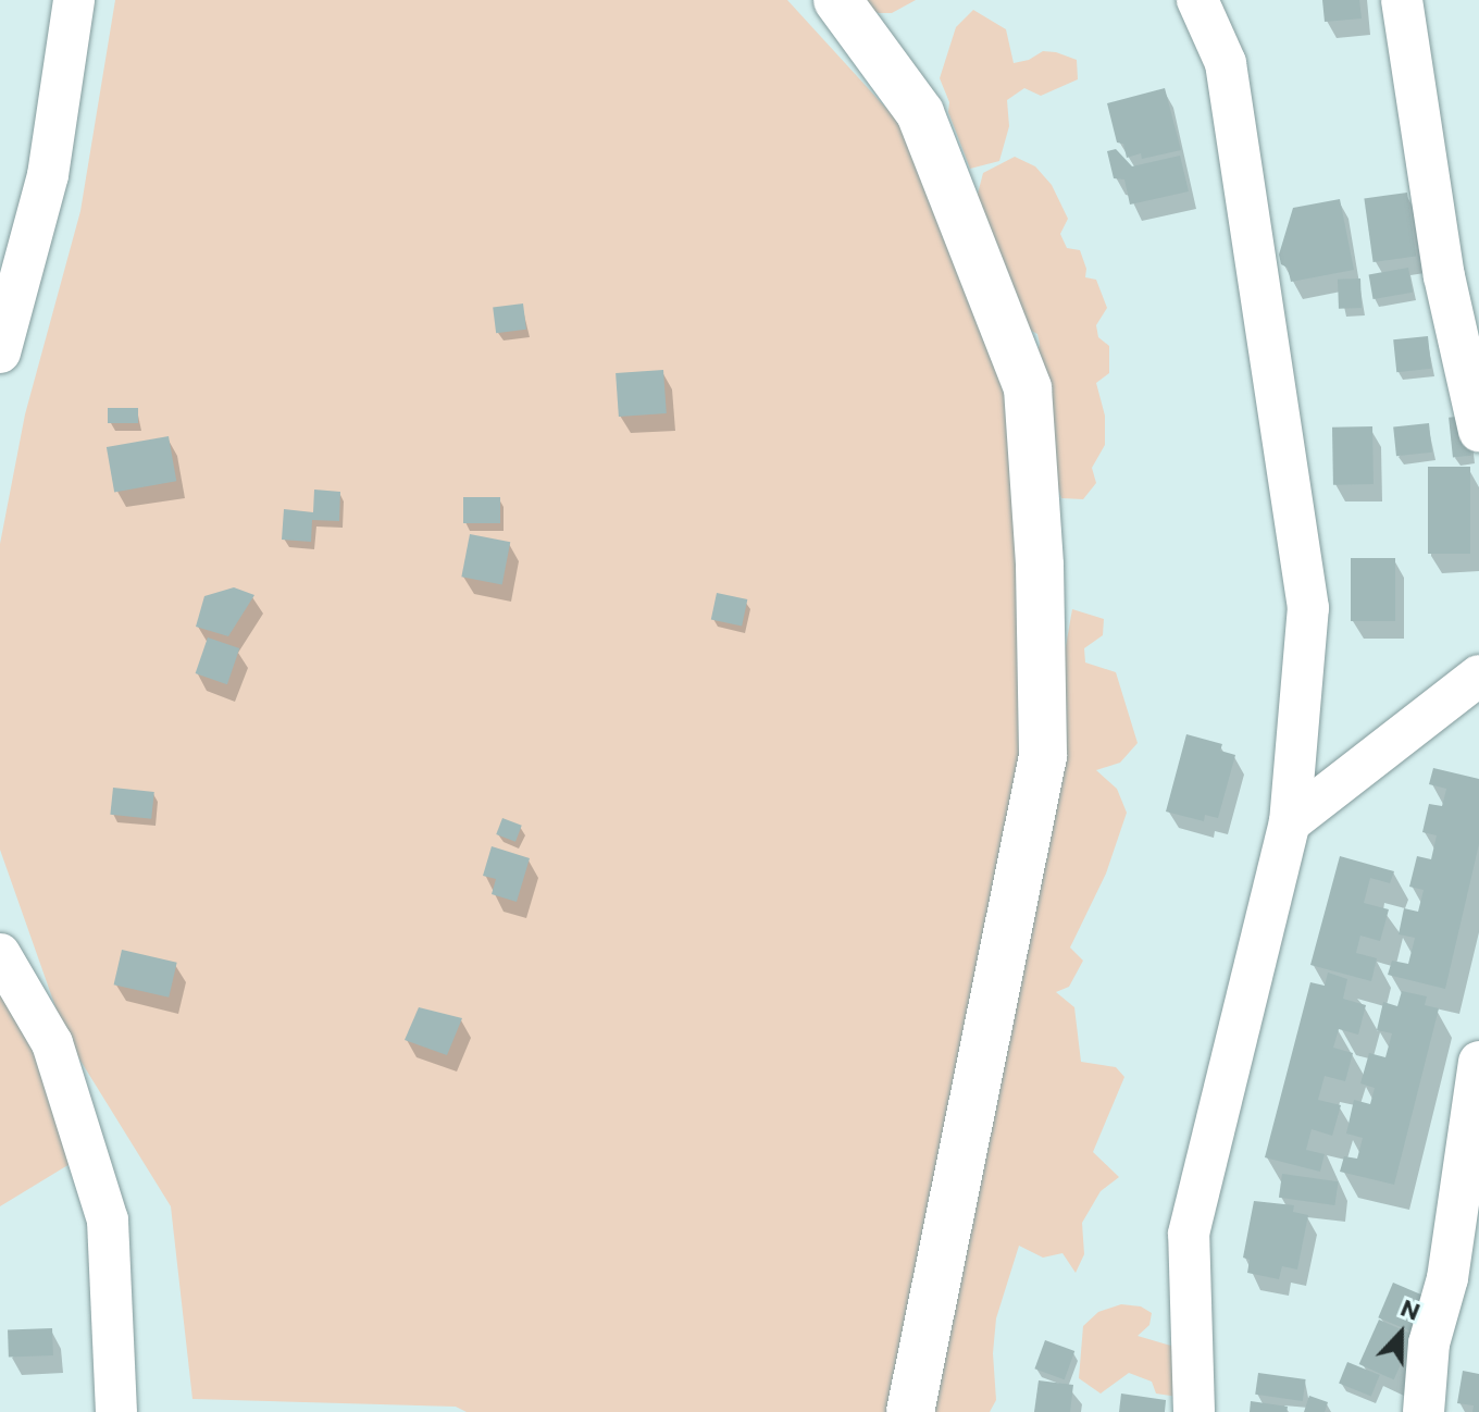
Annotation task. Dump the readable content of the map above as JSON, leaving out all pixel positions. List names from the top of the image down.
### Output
{
  "north": "top"
}
